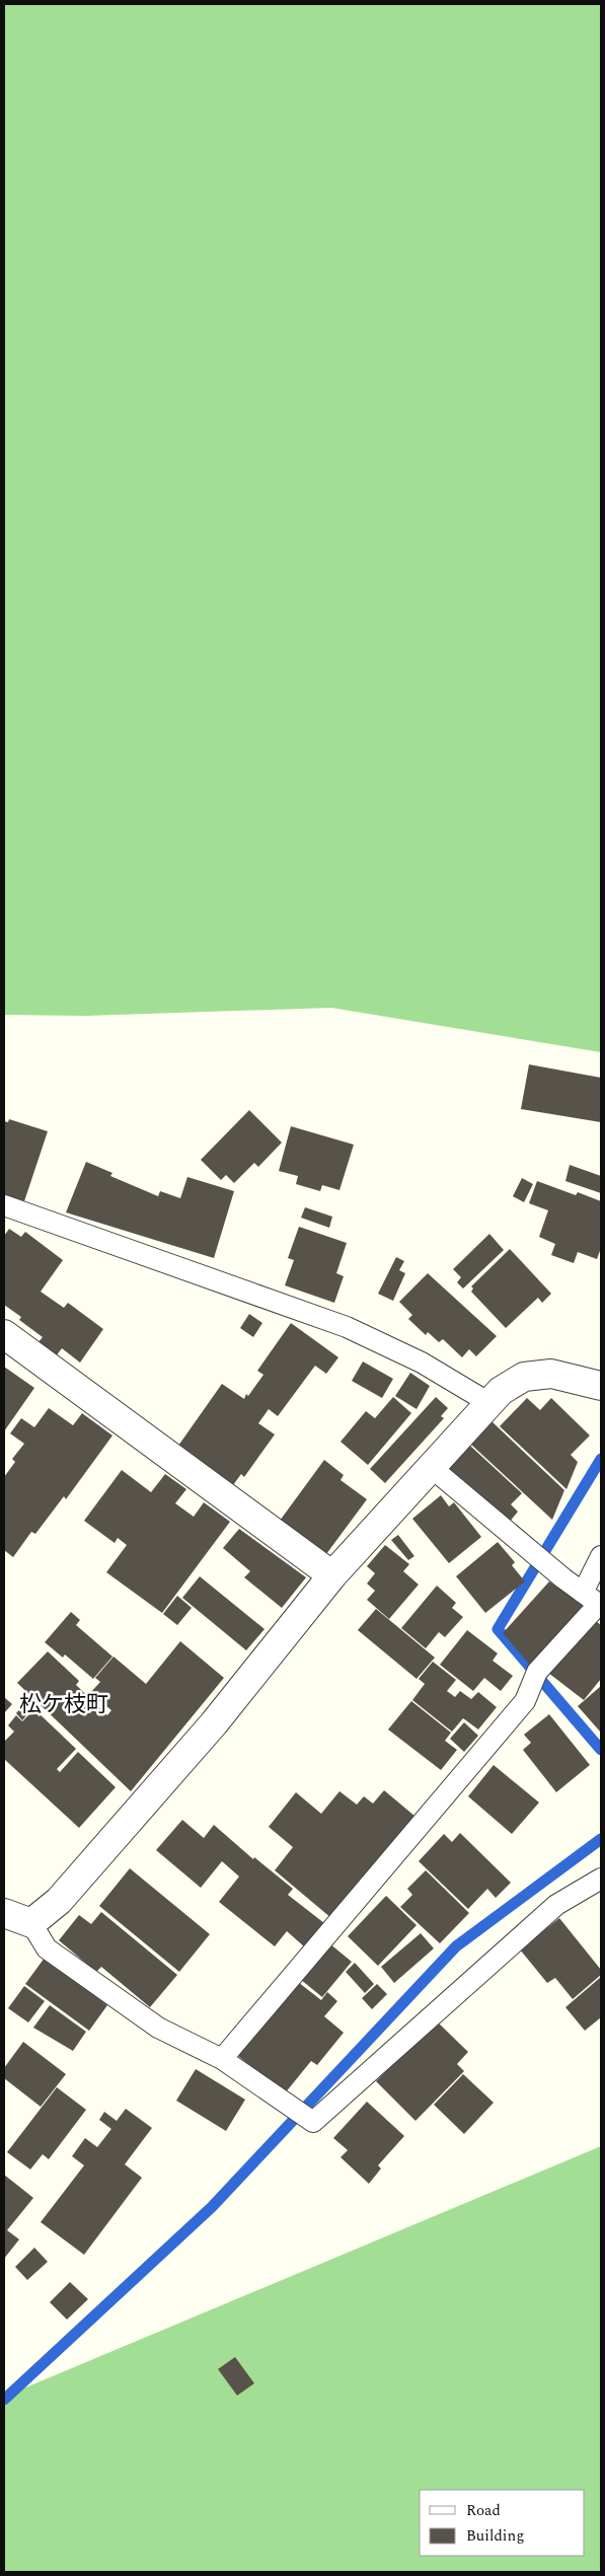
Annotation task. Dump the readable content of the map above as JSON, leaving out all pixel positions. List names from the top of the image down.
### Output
{
  "districts": ["松ケ枝町"],
  "legend": ["Road", "Building"]
}
